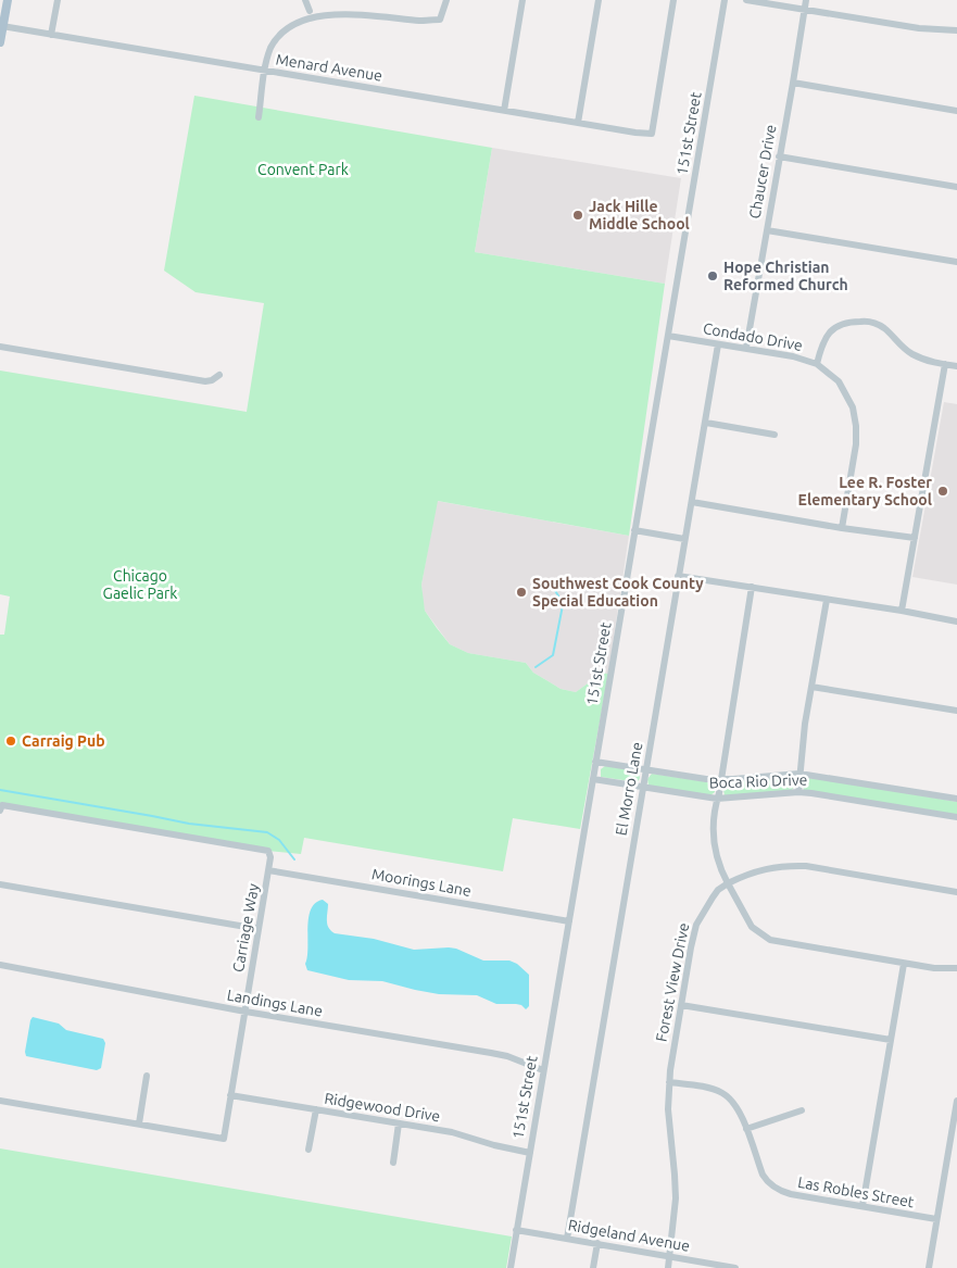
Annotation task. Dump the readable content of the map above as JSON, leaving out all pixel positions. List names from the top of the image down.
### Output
{
  "streets": {
    "street": [
      "Menard Avenue",
      "151st Street",
      "Chaucer Drive",
      "Condado Drive",
      "Boca Rio Drive",
      "El Morro Lane",
      "Moorings Lane",
      "Carriage Way",
      "Forest View Drive",
      "Landings Lane",
      "Ridgewood Drive",
      "Las Robles Street",
      "Ridgeland Avenue"
    ]
  },
  "crossings": [
    ["151st Street", "Condado Drive"],
    ["151st Street", "Boca Rio Drive"],
    ["151st Street", "Moorings Lane"],
    ["151st Street", "Landings Lane"],
    ["151st Street", "Ridgewood Drive"],
    ["151st Street", "Ridgeland Avenue"],
    ["Chaucer Drive", "Condado Drive"],
    ["Condado Drive", "El Morro Lane"],
    ["Boca Rio Drive", "El Morro Lane"],
    ["El Morro Lane", "Ridgeland Avenue"],
    ["Moorings Lane", "Carriage Way"],
    ["Carriage Way", "Landings Lane"],
    ["Carriage Way", "Ridgewood Drive"],
    ["Forest View Drive", "Las Robles Street"],
    ["Forest View Drive", "Ridgeland Avenue"]
  ],
  "parks": ["Convent Park", "Chicago Gaelic Park"],
  "places": [
    "Jack Hille Middle School",
    "Hope Christian Reformed Church",
    "Lee R. Foster Elementary School",
    "Southwest Cook County Special Education",
    "Carraig Pub"
  ]
}
